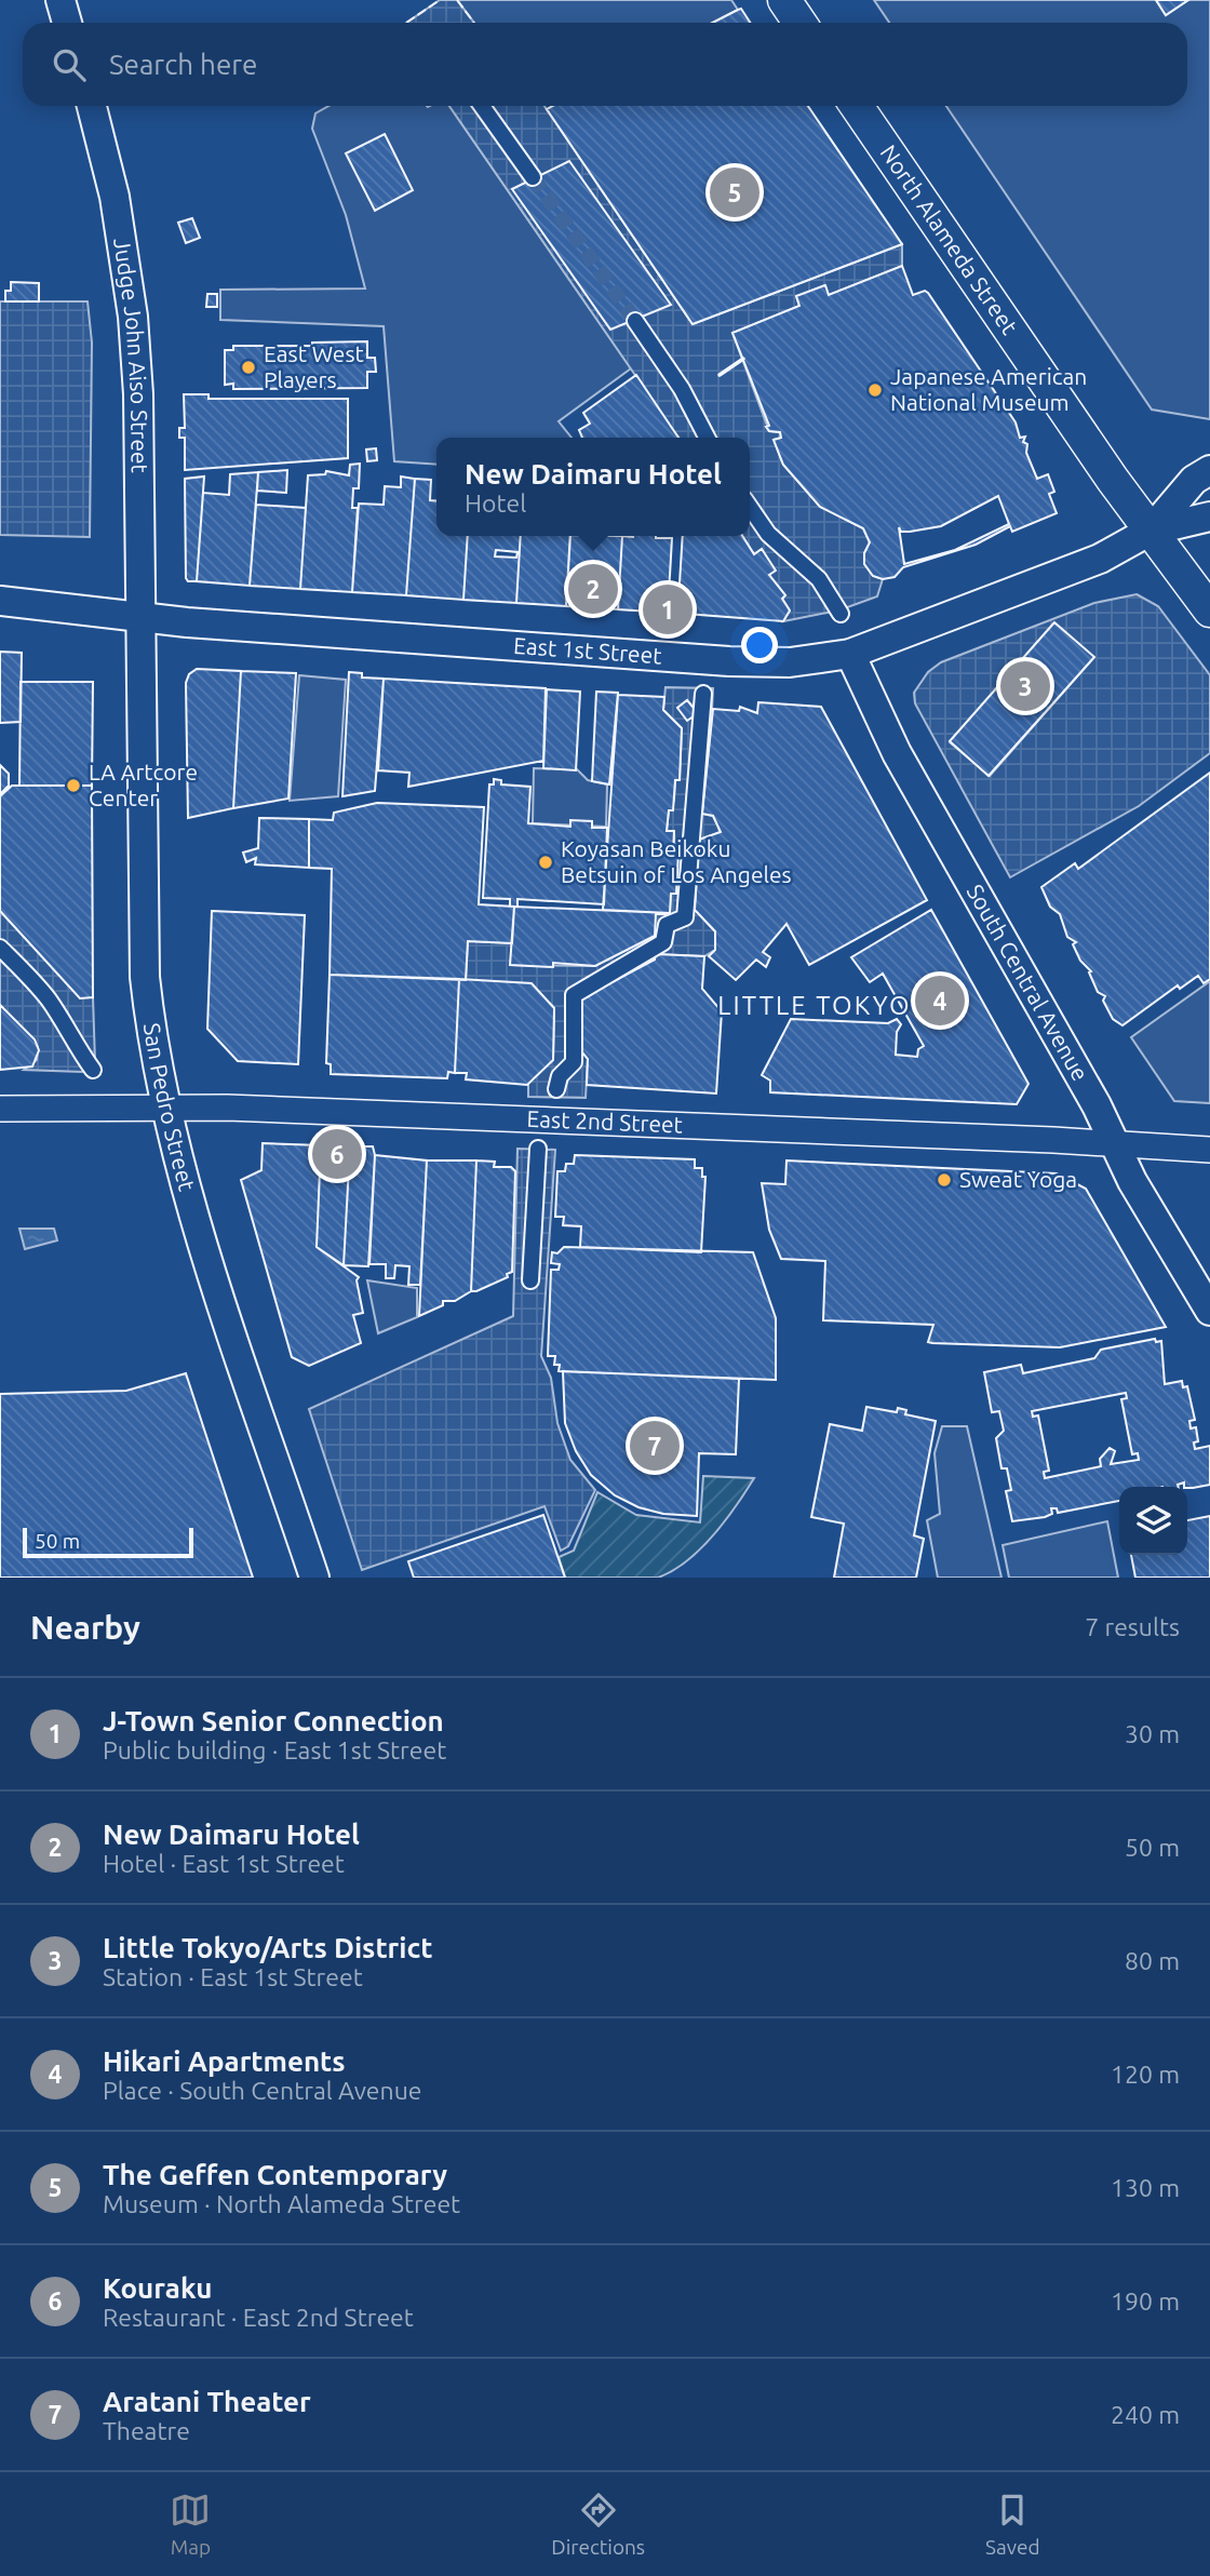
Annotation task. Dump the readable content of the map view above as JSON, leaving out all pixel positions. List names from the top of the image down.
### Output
{
  "streets": {
    "main road": [
      "North Alameda Street",
      "Judge John Aiso Street",
      "East 1st Street",
      "South Central Avenue",
      "San Pedro Street"
    ],
    "street": ["East 2nd Street"]
  },
  "crossings": [
    ["North Alameda Street", "East 1st Street"],
    ["Judge John Aiso Street", "East 1st Street"],
    ["Judge John Aiso Street", "San Pedro Street"],
    ["East 1st Street", "South Central Avenue"],
    ["East 1st Street", "San Pedro Street"],
    ["South Central Avenue", "East 2nd Street"],
    ["San Pedro Street", "East 2nd Street"]
  ],
  "districts": ["LITTLE TOKYO"],
  "places": [
    "East West Players",
    "Japanese American National Museum",
    "LA Artcore Center",
    "Koyasan Beikoku Betsuin of Los Angeles",
    "Sweat Yoga"
  ],
  "scale_bar": "50 m",
  "page": {
    "search": "Search here",
    "pins": [
      "5",
      "2",
      "1",
      "3",
      "4",
      "6",
      "7"
    ],
    "popup": ["New Daimaru Hotel", "Hotel"],
    "scale": "50 m",
    "heading": ["Nearby", "7 results"],
    "list": [
      {
        "mark": "1",
        "name": "J-Town Senior Connection",
        "note": "Public building · East 1st Street",
        "value": "30 m"
      },
      {
        "mark": "2",
        "name": "New Daimaru Hotel",
        "note": "Hotel · East 1st Street",
        "value": "50 m"
      },
      {
        "mark": "3",
        "name": "Little Tokyo/Arts District",
        "note": "Station · East 1st Street",
        "value": "80 m"
      },
      {
        "mark": "4",
        "name": "Hikari Apartments",
        "note": "Place · South Central Avenue",
        "value": "120 m"
      },
      {
        "mark": "5",
        "name": "The Geffen Contemporary",
        "note": "Museum · North Alameda Street",
        "value": "130 m"
      },
      {
        "mark": "6",
        "name": "Kouraku",
        "note": "Restaurant · East 2nd Street",
        "value": "190 m"
      },
      {
        "mark": "7",
        "name": "Aratani Theater",
        "note": "Theatre",
        "value": "240 m"
      }
    ],
    "nav": ["Map", "Directions", "Saved"]
  }
}
